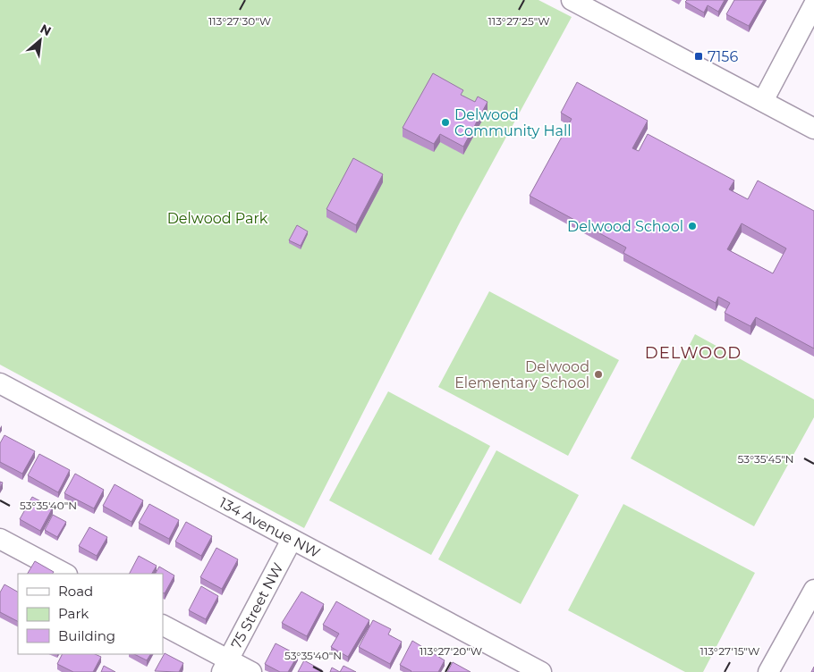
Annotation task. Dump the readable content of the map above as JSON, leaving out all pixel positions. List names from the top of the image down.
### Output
{
  "streets": {
    "street": ["134 Avenue NW", "75 Street NW"]
  },
  "crossings": [
    ["134 Avenue NW", "75 Street NW"]
  ],
  "districts": ["DELWOOD"],
  "parks": ["Delwood Park"],
  "places": {
    "transit": ["7156"],
    "other": ["Delwood Community Hall", "Delwood School", "Delwood Elementary School"]
  },
  "legend": ["Road", "Park", "Building"],
  "north": "top right",
  "coordinates": [
    "113°27'30\"W",
    "113°27'25\"W",
    "53°35'45\"N",
    "53°35'40\"N",
    "113°27'20\"W",
    "113°27'15\"W"
  ]
}
